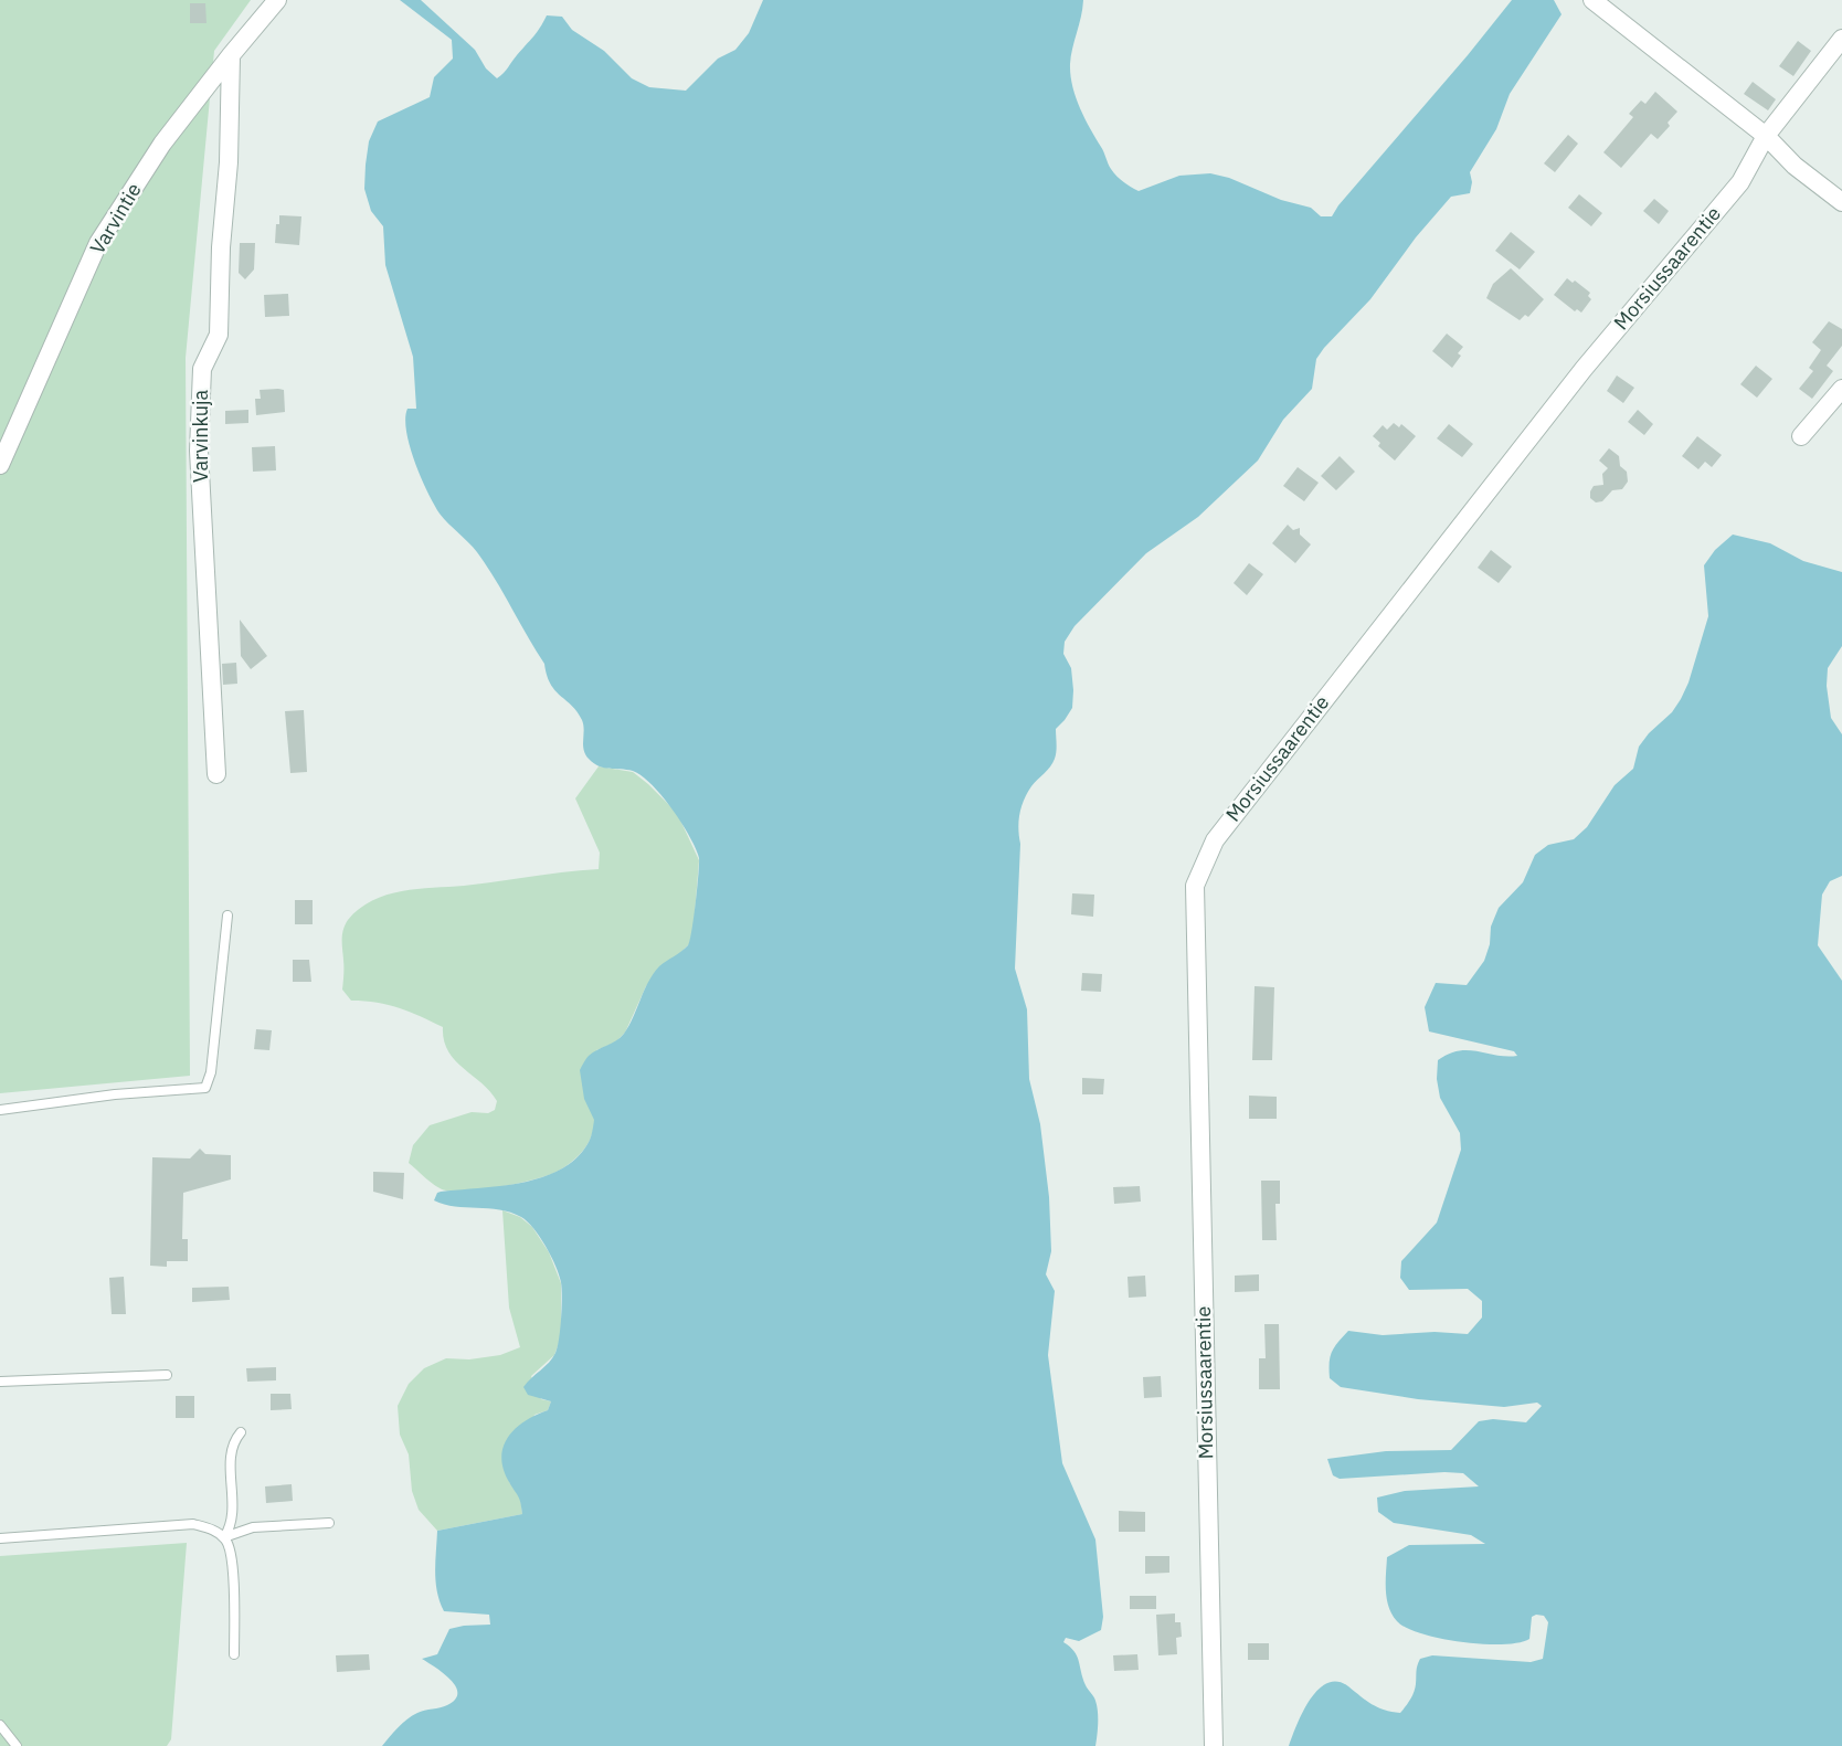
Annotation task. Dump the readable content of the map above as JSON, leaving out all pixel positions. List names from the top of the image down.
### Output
{
  "streets": {
    "street": ["Varvintie", "Morsiussaarentie", "Varvinkuja"]
  },
  "crossings": [
    ["Varvintie", "Varvinkuja"]
  ]
}
